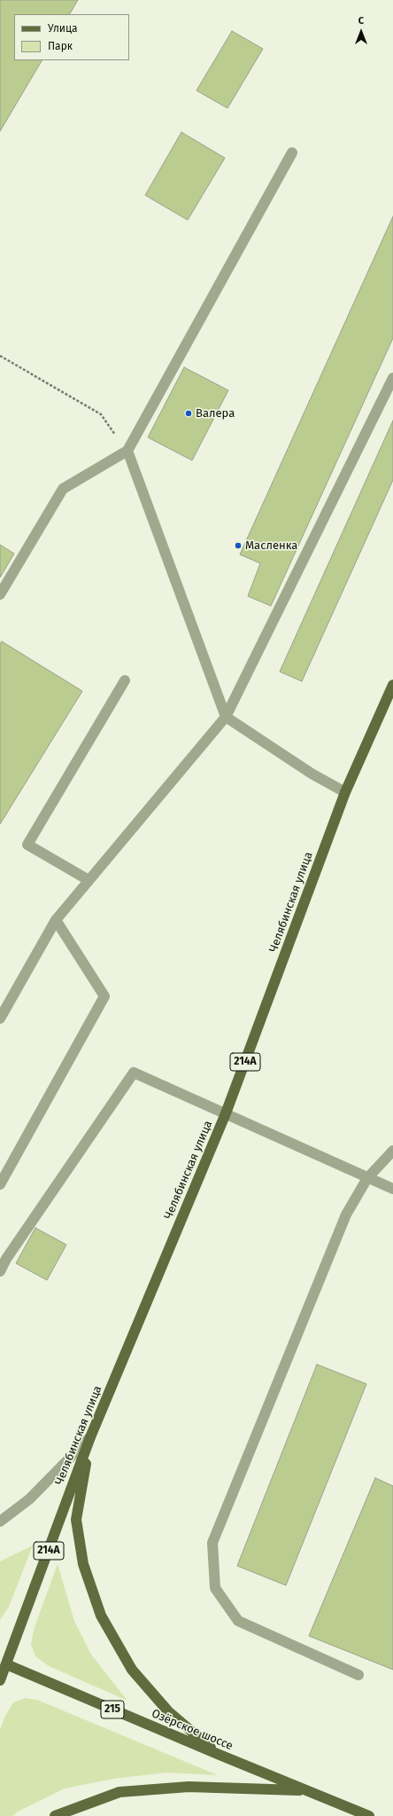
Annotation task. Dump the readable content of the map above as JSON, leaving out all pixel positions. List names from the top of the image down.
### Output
{
  "streets": {
    "main road": [
      "Челябинская улица",
      "214А",
      "215",
      "Озёрское шоссе"
    ]
  },
  "crossings": [
    ["Челябинская улица", "Озёрское шоссе"]
  ],
  "places": ["Валера", "Масленка"],
  "legend": ["Улица", "Парк"],
  "north": "top"
}
